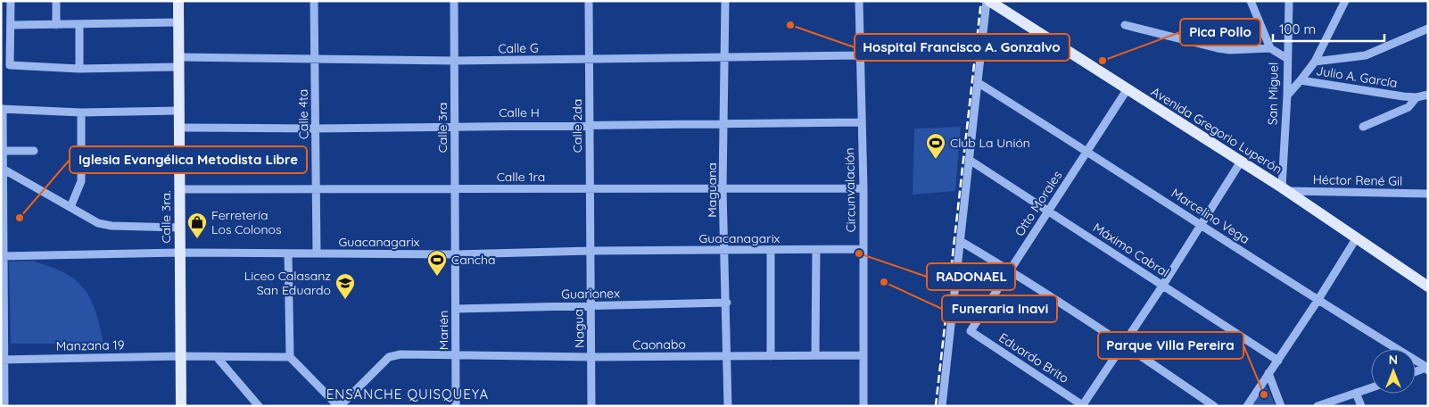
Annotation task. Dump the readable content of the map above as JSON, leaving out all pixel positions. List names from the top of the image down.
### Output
{
  "streets": {
    "main road": ["Avenida Gregorio Luperón", "Calle 3ra."],
    "street": [
      "Calle G",
      "Julio A. García",
      "San Miguel",
      "Calle H",
      "Calle 4ta",
      "Calle 2da",
      "Calle 3ra",
      "Calle 1ra",
      "Héctor René Gil",
      "Maguana",
      "Circunvalación",
      "Otto Morales",
      "Marcelino Vega",
      "Guacanagarix",
      "Máximo Cabral",
      "Guarionex",
      "Nagua",
      "Marién",
      "Caonabo",
      "Manzana 19",
      "Eduardo Brito"
    ]
  },
  "crossings": [
    ["Calle G", "Calle 4ta"],
    ["Calle G", "Calle 2da"],
    ["Calle G", "Calle 3ra"],
    ["Calle G", "Maguana"],
    ["Calle G", "Circunvalación"],
    ["Calle G", "Calle 3ra."],
    ["Julio A. García", "San Miguel"],
    ["San Miguel", "Avenida Gregorio Luperón"],
    ["San Miguel", "Héctor René Gil"],
    ["Calle H", "Calle 4ta"],
    ["Calle H", "Calle 2da"],
    ["Calle H", "Calle 3ra"],
    ["Calle H", "Maguana"],
    ["Calle H", "Circunvalación"],
    ["Calle H", "Calle 3ra."],
    ["Calle 4ta", "Calle 1ra"],
    ["Calle 4ta", "Guacanagarix"],
    ["Calle 2da", "Calle 1ra"],
    ["Calle 2da", "Guacanagarix"],
    ["Calle 2da", "Nagua"],
    ["Calle 3ra", "Calle 1ra"],
    ["Calle 3ra", "Guacanagarix"],
    ["Calle 3ra", "Marién"],
    ["Avenida Gregorio Luperón", "Héctor René Gil"],
    ["Avenida Gregorio Luperón", "Otto Morales"],
    ["Calle 1ra", "Maguana"],
    ["Calle 1ra", "Circunvalación"],
    ["Calle 1ra", "Calle 3ra."],
    ["Maguana", "Guacanagarix"],
    ["Maguana", "Guarionex"],
    ["Maguana", "Caonabo"],
    ["Circunvalación", "Guacanagarix"],
    ["Circunvalación", "Caonabo"],
    ["Otto Morales", "Marcelino Vega"],
    ["Otto Morales", "Máximo Cabral"],
    ["Otto Morales", "Eduardo Brito"],
    ["Calle 3ra.", "Guacanagarix"],
    ["Calle 3ra.", "Manzana 19"],
    ["Guacanagarix", "Nagua"],
    ["Guacanagarix", "Marién"],
    ["Guarionex", "Nagua"],
    ["Guarionex", "Marién"],
    ["Nagua", "Caonabo"],
    ["Marién", "Caonabo"]
  ],
  "districts": ["ENSANCHE QUISQUEYA"],
  "places": {
    "other": [
      "Hospital Francisco A. Gonzalvo",
      "Pica Pollo",
      "Iglesia Evangélica Metodista Libre",
      "RADONAEL",
      "Funeraria Inavi",
      "Parque Villa Pereira"
    ],
    "sports": ["Club La Unión", "Cancha"],
    "shop": ["Ferretería Los Colonos"],
    "school or university": ["Liceo Calasanz San Eduardo"]
  },
  "scale_bar": "100 m",
  "north": "top"
}
